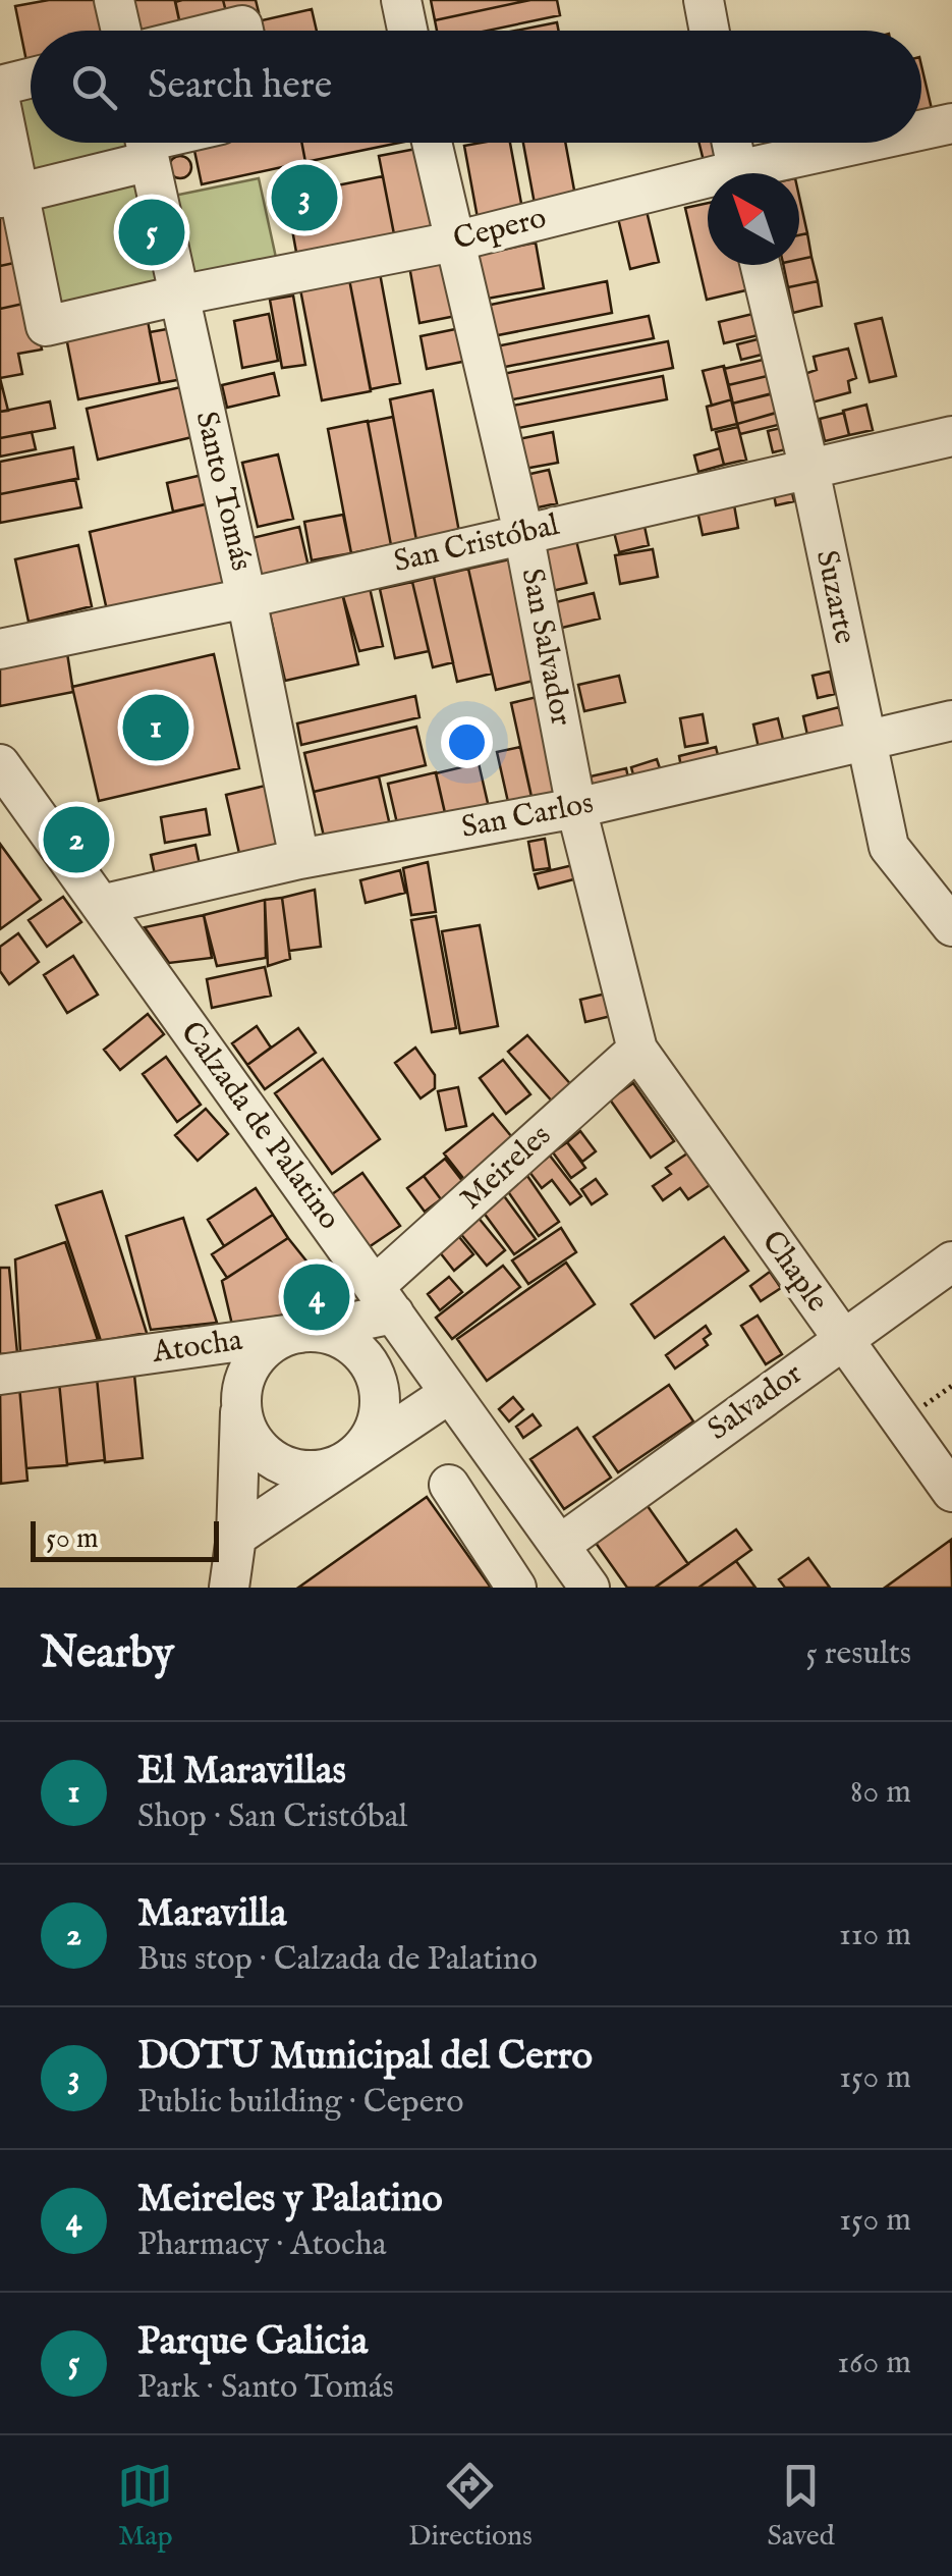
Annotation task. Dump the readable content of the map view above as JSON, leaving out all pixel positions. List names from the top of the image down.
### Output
{
  "streets": {
    "street": [
      "Cepero",
      "Santo Tomás",
      "San Cristóbal",
      "Suzarte",
      "San Salvador",
      "San Carlos",
      "Calzada de Palatino",
      "Meireles",
      "Chaple",
      "Atocha",
      "Salvador"
    ]
  },
  "crossings": [
    ["Cepero", "Santo Tomás"],
    ["Cepero", "San Salvador"],
    ["Santo Tomás", "San Cristóbal"],
    ["Santo Tomás", "San Carlos"],
    ["San Cristóbal", "Suzarte"],
    ["San Cristóbal", "San Salvador"],
    ["Suzarte", "San Carlos"],
    ["San Salvador", "San Carlos"],
    ["San Salvador", "Meireles"],
    ["San Salvador", "Chaple"],
    ["San Carlos", "Calzada de Palatino"],
    ["Calzada de Palatino", "Meireles"],
    ["Calzada de Palatino", "Atocha"],
    ["Calzada de Palatino", "Salvador"],
    ["Meireles", "Chaple"],
    ["Meireles", "Atocha"],
    ["Chaple", "Salvador"]
  ],
  "scale_bar": "50 m",
  "north": "top left",
  "page": {
    "search": "Search here",
    "pins": [
      "3",
      "5",
      "1",
      "2",
      "4"
    ],
    "scale": "50 m",
    "heading": ["Nearby", "5 results"],
    "list": [
      {
        "mark": "1",
        "name": "El Maravillas",
        "note": "Shop · San Cristóbal",
        "value": "80 m"
      },
      {
        "mark": "2",
        "name": "Maravilla",
        "note": "Bus stop · Calzada de Palatino",
        "value": "110 m"
      },
      {
        "mark": "3",
        "name": "DOTU Municipal del Cerro",
        "note": "Public building · Cepero",
        "value": "150 m"
      },
      {
        "mark": "4",
        "name": "Meireles y Palatino",
        "note": "Pharmacy · Atocha",
        "value": "150 m"
      },
      {
        "mark": "5",
        "name": "Parque Galicia",
        "note": "Park · Santo Tomás",
        "value": "160 m"
      }
    ],
    "nav": ["Map", "Directions", "Saved"]
  }
}
